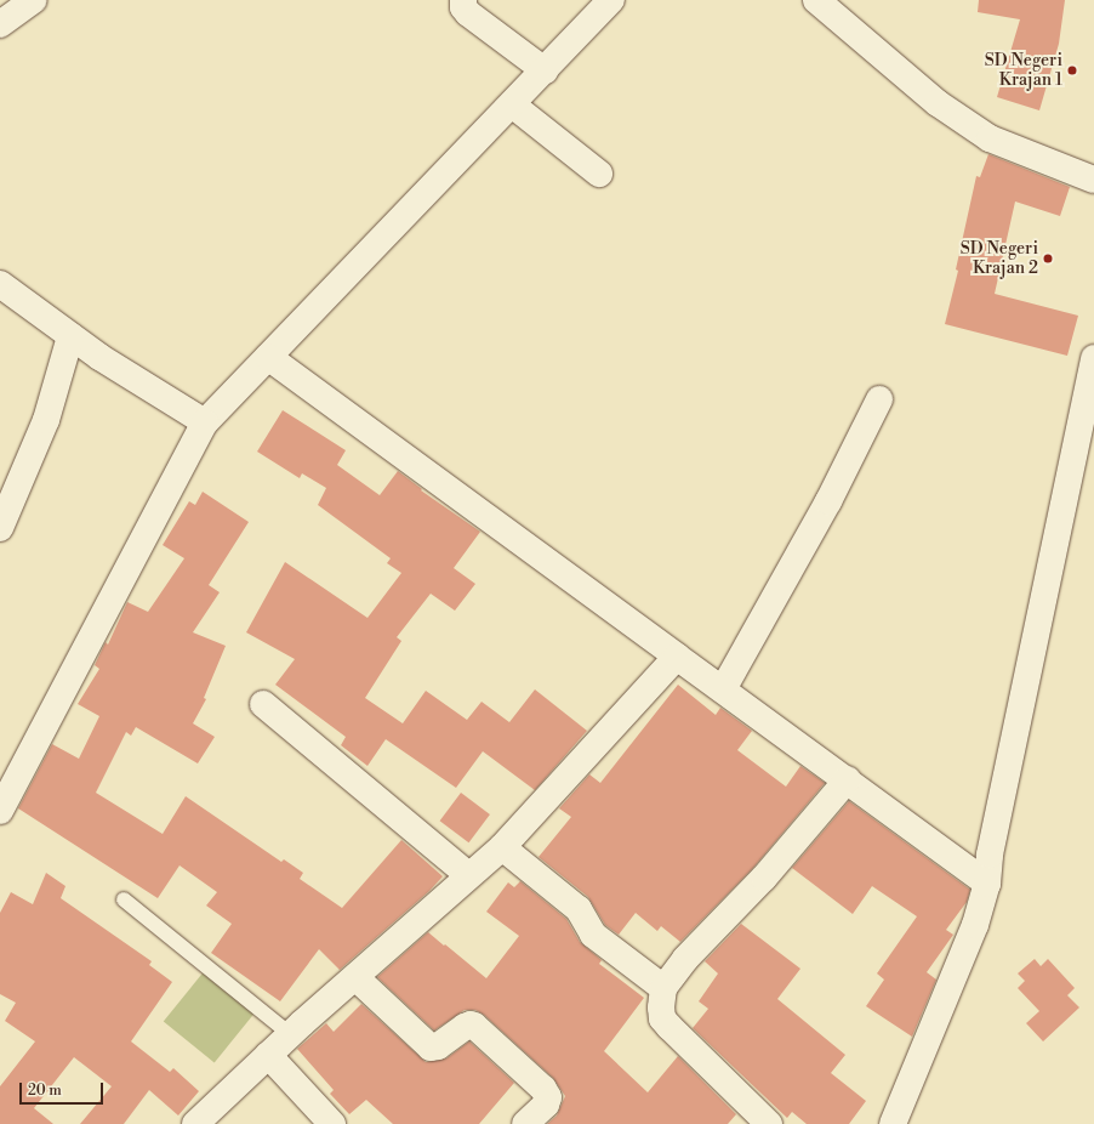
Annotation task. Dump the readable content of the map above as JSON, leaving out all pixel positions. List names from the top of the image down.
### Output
{
  "places": ["SD Negeri Krajan 1", "SD Negeri Krajan 2"],
  "scale_bar": "20 m"
}
